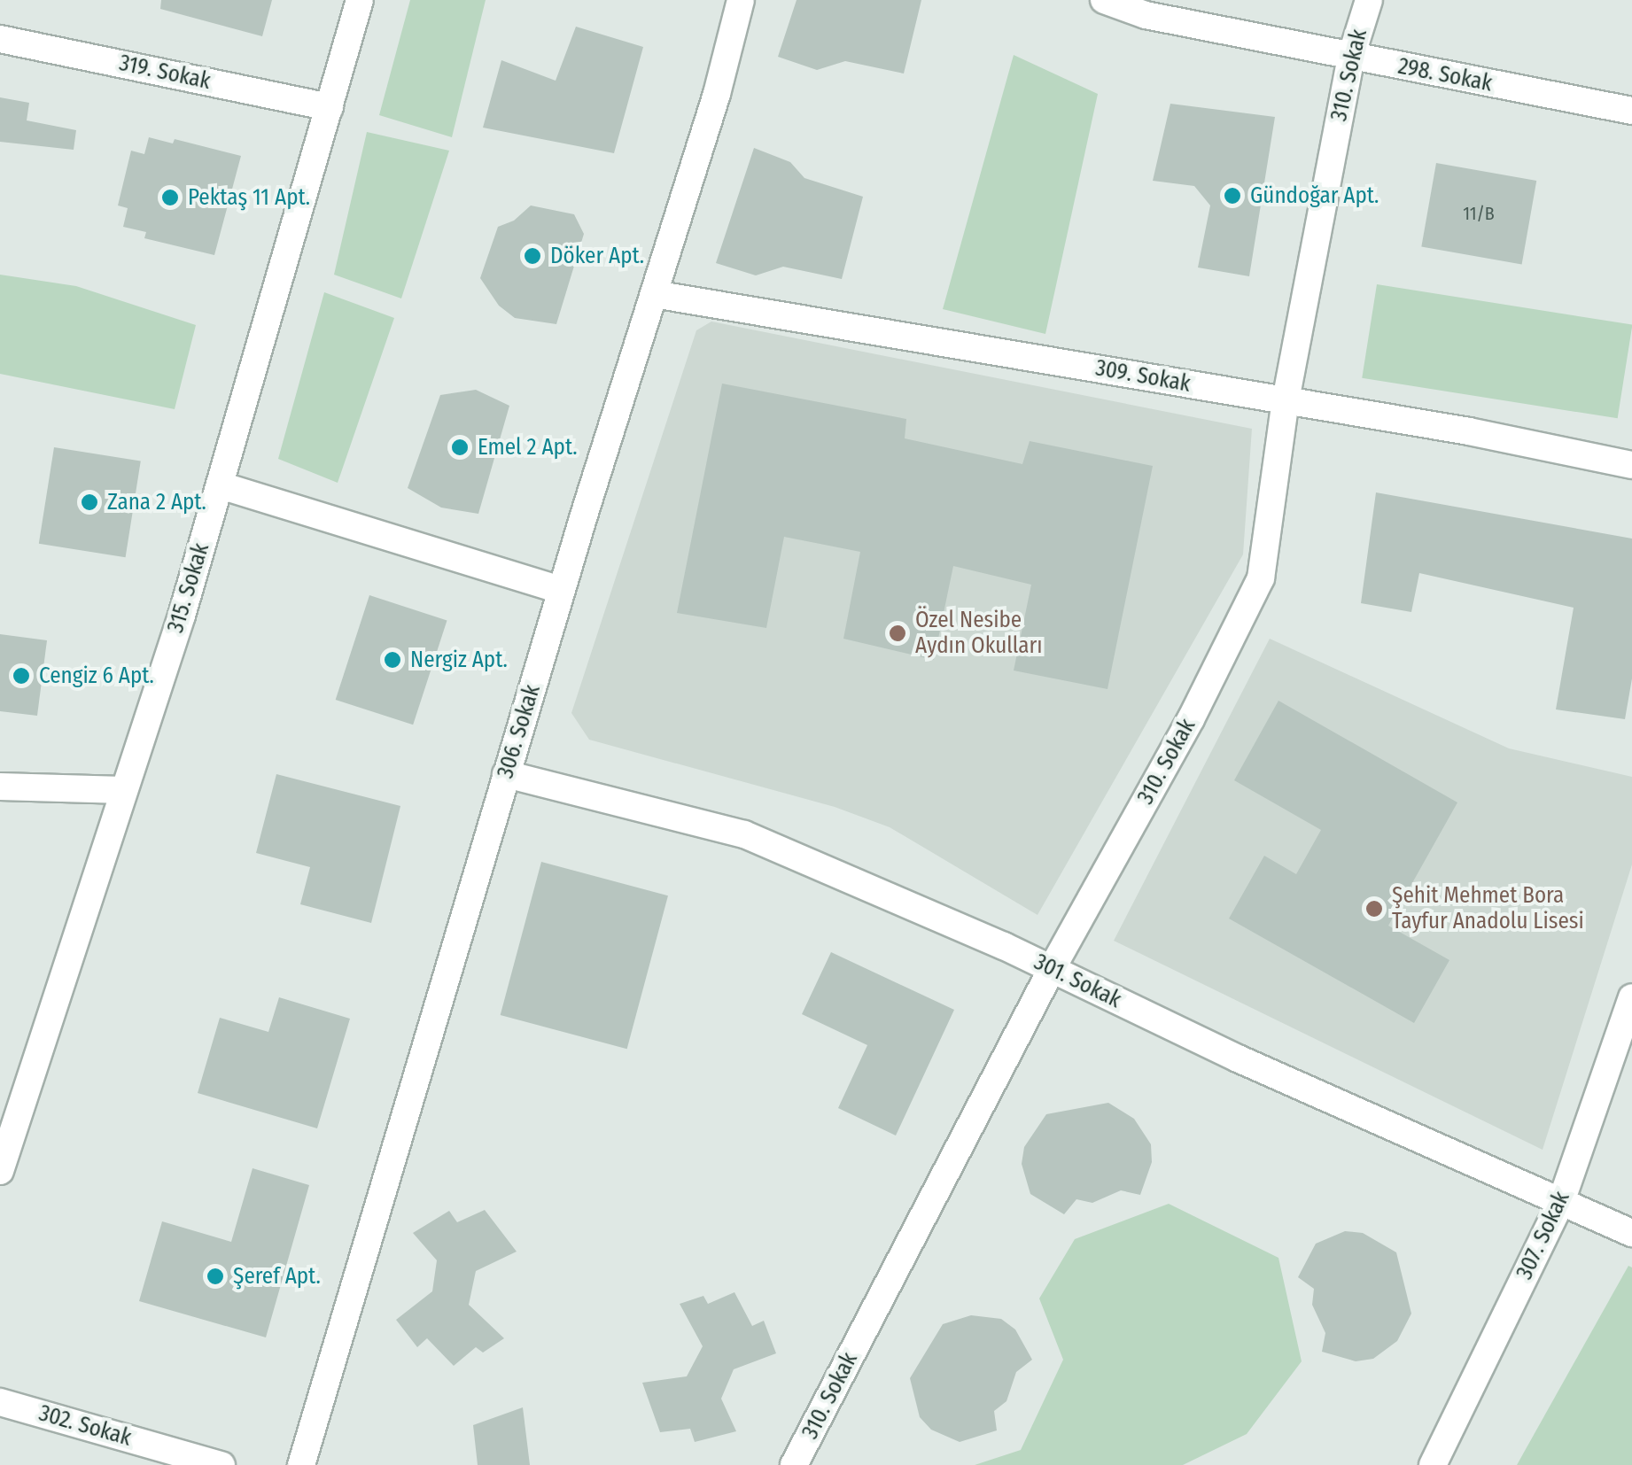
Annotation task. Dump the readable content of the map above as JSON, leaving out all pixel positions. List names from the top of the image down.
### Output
{
  "streets": {
    "street": [
      "319. Sokak",
      "310. Sokak",
      "298. Sokak",
      "309. Sokak",
      "315. Sokak",
      "306. Sokak",
      "301. Sokak",
      "307. Sokak",
      "302. Sokak"
    ]
  },
  "crossings": [
    ["319. Sokak", "315. Sokak"],
    ["310. Sokak", "298. Sokak"],
    ["310. Sokak", "309. Sokak"],
    ["310. Sokak", "301. Sokak"],
    ["309. Sokak", "306. Sokak"],
    ["306. Sokak", "301. Sokak"],
    ["301. Sokak", "307. Sokak"]
  ],
  "places": [
    "Gündoğar Apt.",
    "Pektaş 11 Apt.",
    "Döker Apt.",
    "Emel 2 Apt.",
    "Zana 2 Apt.",
    "Özel Nesibe Aydın Okulları",
    "Nergiz Apt.",
    "Cengiz 6 Apt.",
    "Şehit Mehmet Bora Tayfur Anadolu Lisesi",
    "Şeref Apt."
  ],
  "house_numbers": ["11/B"]
}
